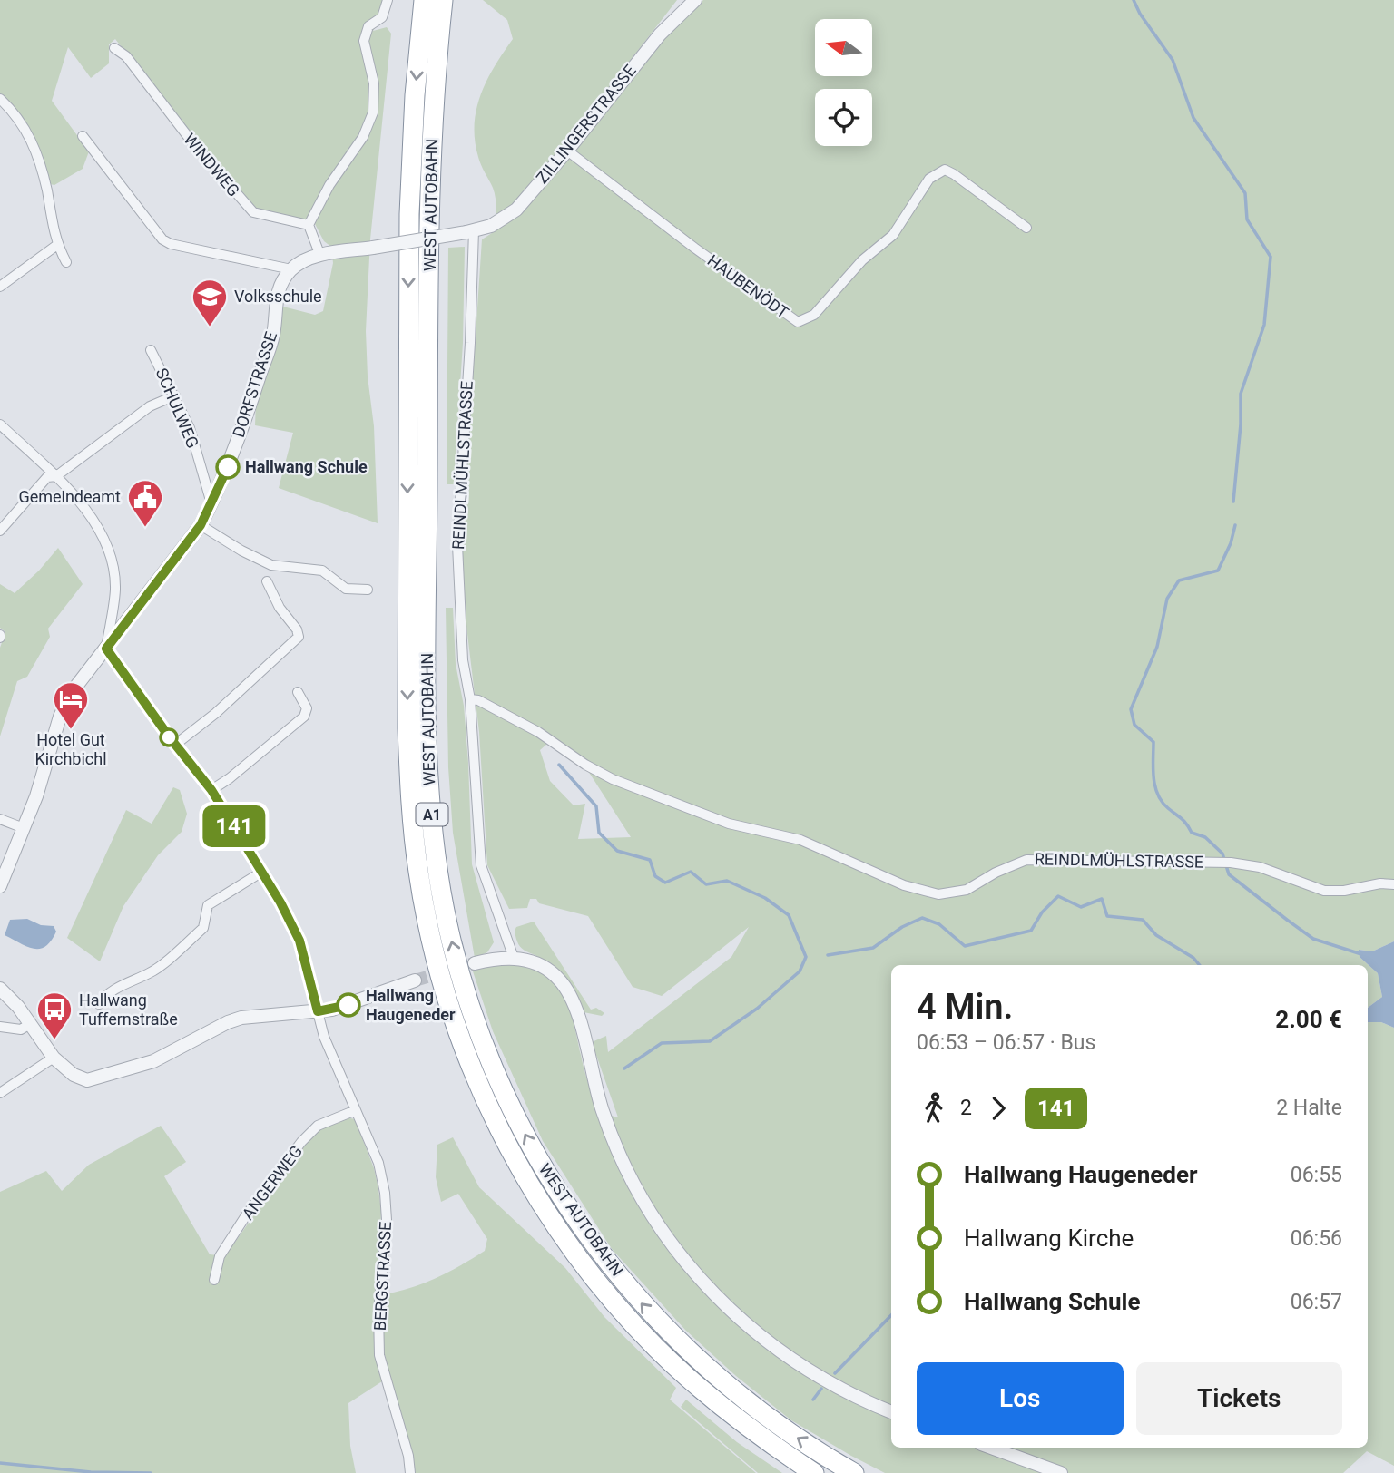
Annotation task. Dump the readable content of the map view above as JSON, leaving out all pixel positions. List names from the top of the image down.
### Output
{
  "streets": {
    "highway": ["WEST AUTOBAHN", "A1"],
    "street": [
      "ZILLINGERSTRASSE",
      "WINDWEG",
      "HAUBENÖDT",
      "DORFSTRASSE",
      "SCHULWEG",
      "REINDLMÜHLSTRASSE",
      "ANGERWEG",
      "BERGSTRASSE"
    ]
  },
  "crossings": [
    ["ZILLINGERSTRASSE", "HAUBENÖDT"],
    ["ZILLINGERSTRASSE", "REINDLMÜHLSTRASSE"],
    ["DORFSTRASSE", "SCHULWEG"],
    ["DORFSTRASSE", "BERGSTRASSE"],
    ["ANGERWEG", "BERGSTRASSE"]
  ],
  "places": {
    "school or university": ["Volksschule"],
    "other": ["Hallwang Schule", "Hallwang Haugeneder"],
    "public building": ["Gemeindeamt"],
    "hotel": ["Hotel Gut Kirchbichl"],
    "bus stop": ["Hallwang Tuffernstraße"]
  },
  "lines": ["bus line 141"],
  "north": "left",
  "page": {
    "on_map": "141",
    "heading": ["4 Min.", "06:53 – 06:57 · Bus", "2.00 €"],
    "legs": ["2", "141", "2 Halte"],
    "list": [
      {
        "name": "Hallwang Haugeneder",
        "value": "06:55"
      },
      {
        "name": "Hallwang Kirche",
        "value": "06:56"
      },
      {
        "name": "Hallwang Schule",
        "value": "06:57"
      }
    ],
    "buttons": ["Los", "Tickets"]
  }
}
